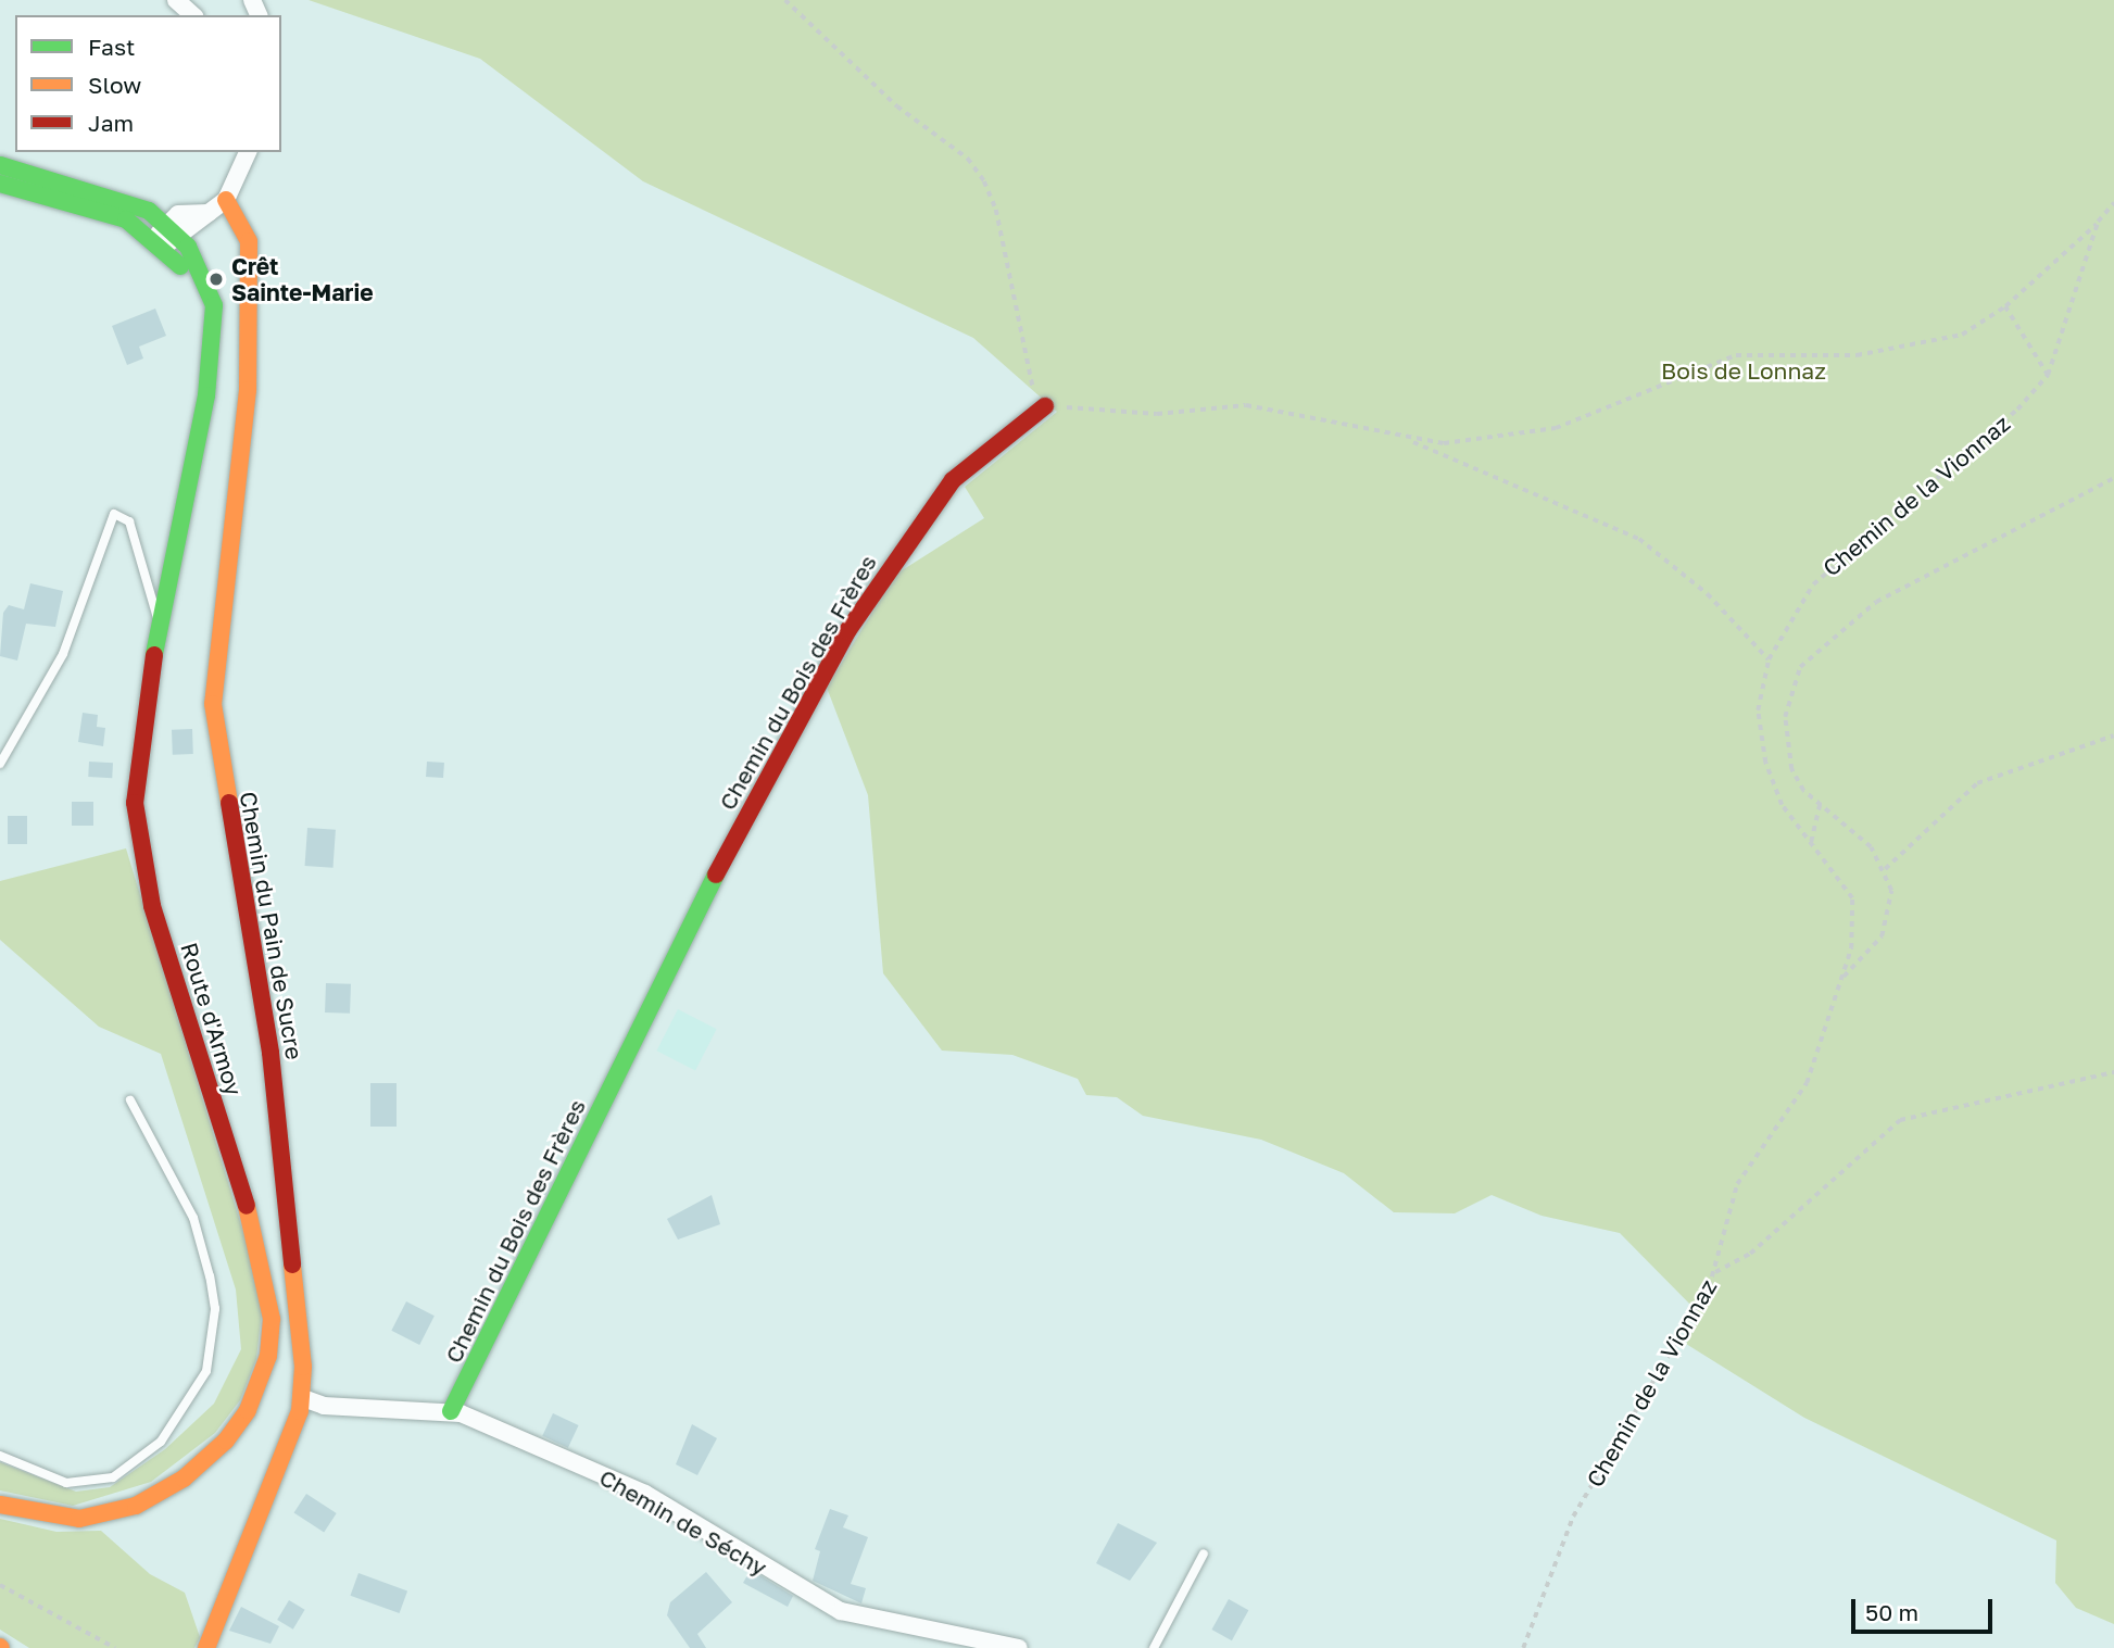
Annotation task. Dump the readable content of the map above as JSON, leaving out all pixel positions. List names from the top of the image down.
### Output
{
  "streets": {
    "street": [
      "Chemin du Bois des Frères",
      "Chemin du Pain de Sucre",
      "Route d'Armoy",
      "Chemin de Séchy"
    ],
    "path": ["Chemin de la Vionnaz"]
  },
  "crossings": [
    ["Chemin du Bois des Frères", "Chemin de Séchy"],
    ["Chemin du Pain de Sucre", "Chemin de Séchy"]
  ],
  "parks": ["Bois de Lonnaz"],
  "places": ["Crêt Sainte-Marie"],
  "legend": ["Fast", "Slow", "Jam"],
  "scale_bar": "50 m"
}
